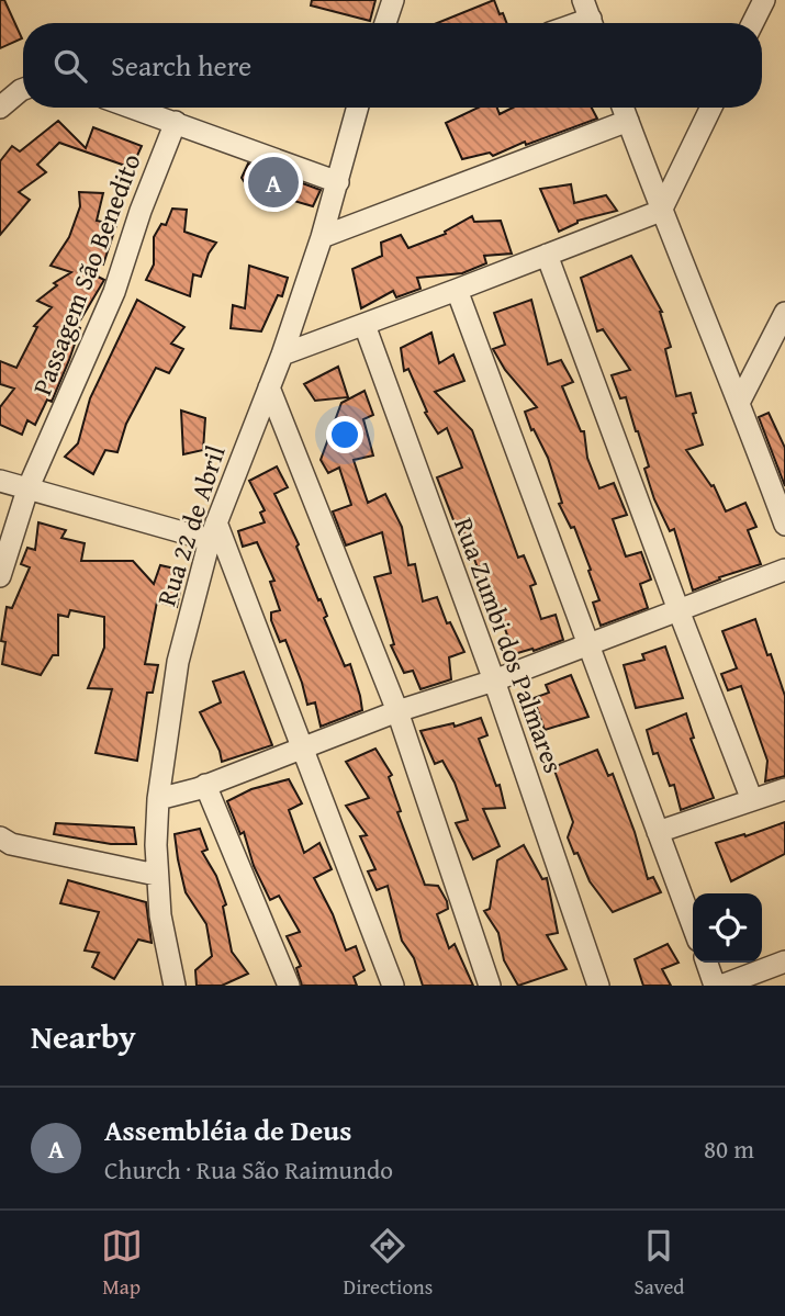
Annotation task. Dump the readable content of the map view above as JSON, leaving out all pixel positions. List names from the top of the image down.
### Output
{
  "streets": {
    "street": ["Passagem São Benedito", "Rua 22 de Abril", "Rua Zumbi dos Palmares"]
  },
  "page": {
    "search": "Search here",
    "pins": "A",
    "heading": "Nearby",
    "list": [
      {
        "mark": "A",
        "name": "Assembléia de Deus",
        "note": "Church · Rua São Raimundo",
        "value": "80 m"
      }
    ],
    "nav": ["Map", "Directions", "Saved"]
  }
}
